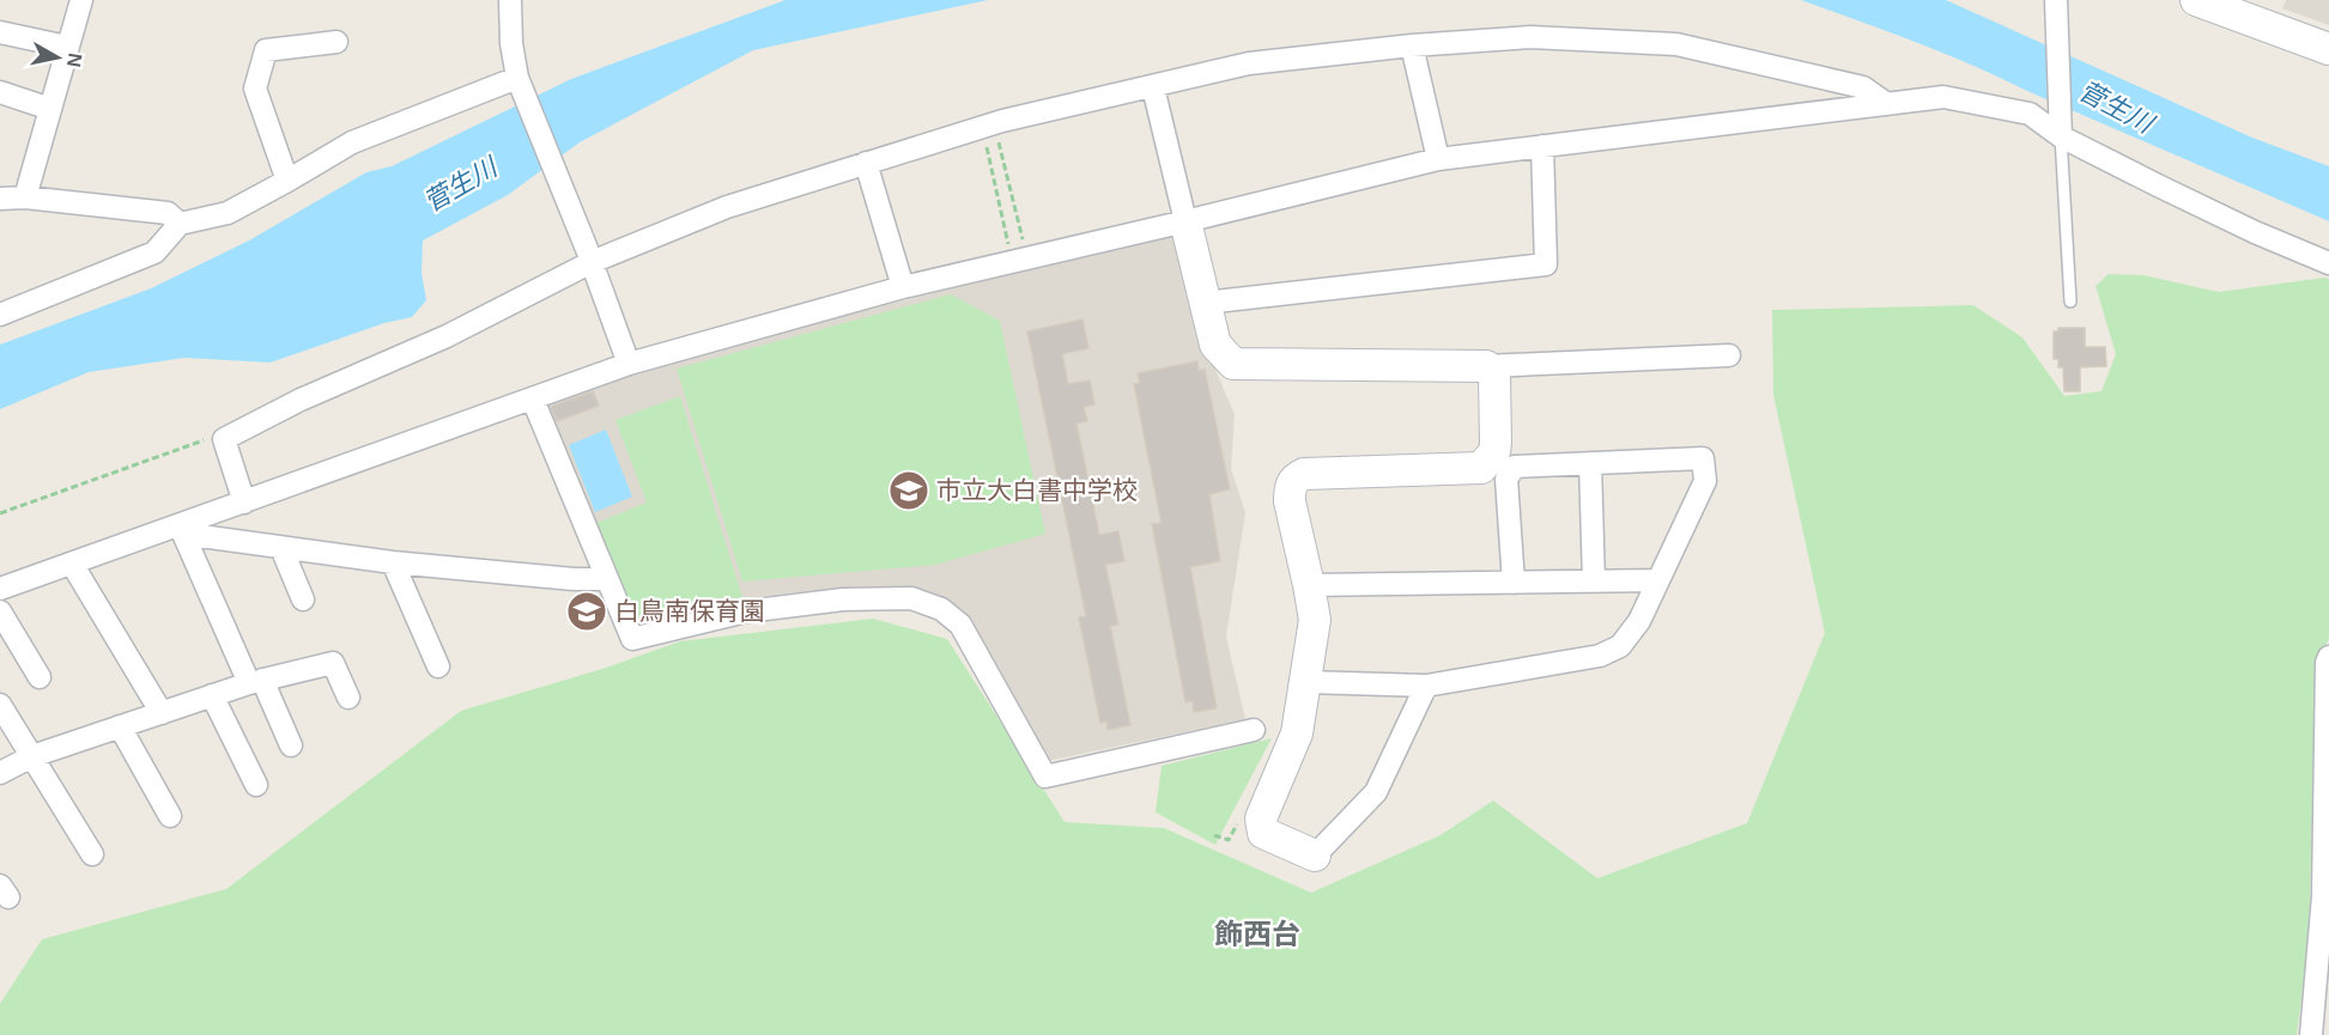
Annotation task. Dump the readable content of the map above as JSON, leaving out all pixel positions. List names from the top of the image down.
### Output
{
  "districts": ["飾西台"],
  "water": ["菅生川"],
  "places": {
    "school or university": ["市立大白書中学校", "白鳥南保育園"]
  },
  "north": "right"
}
